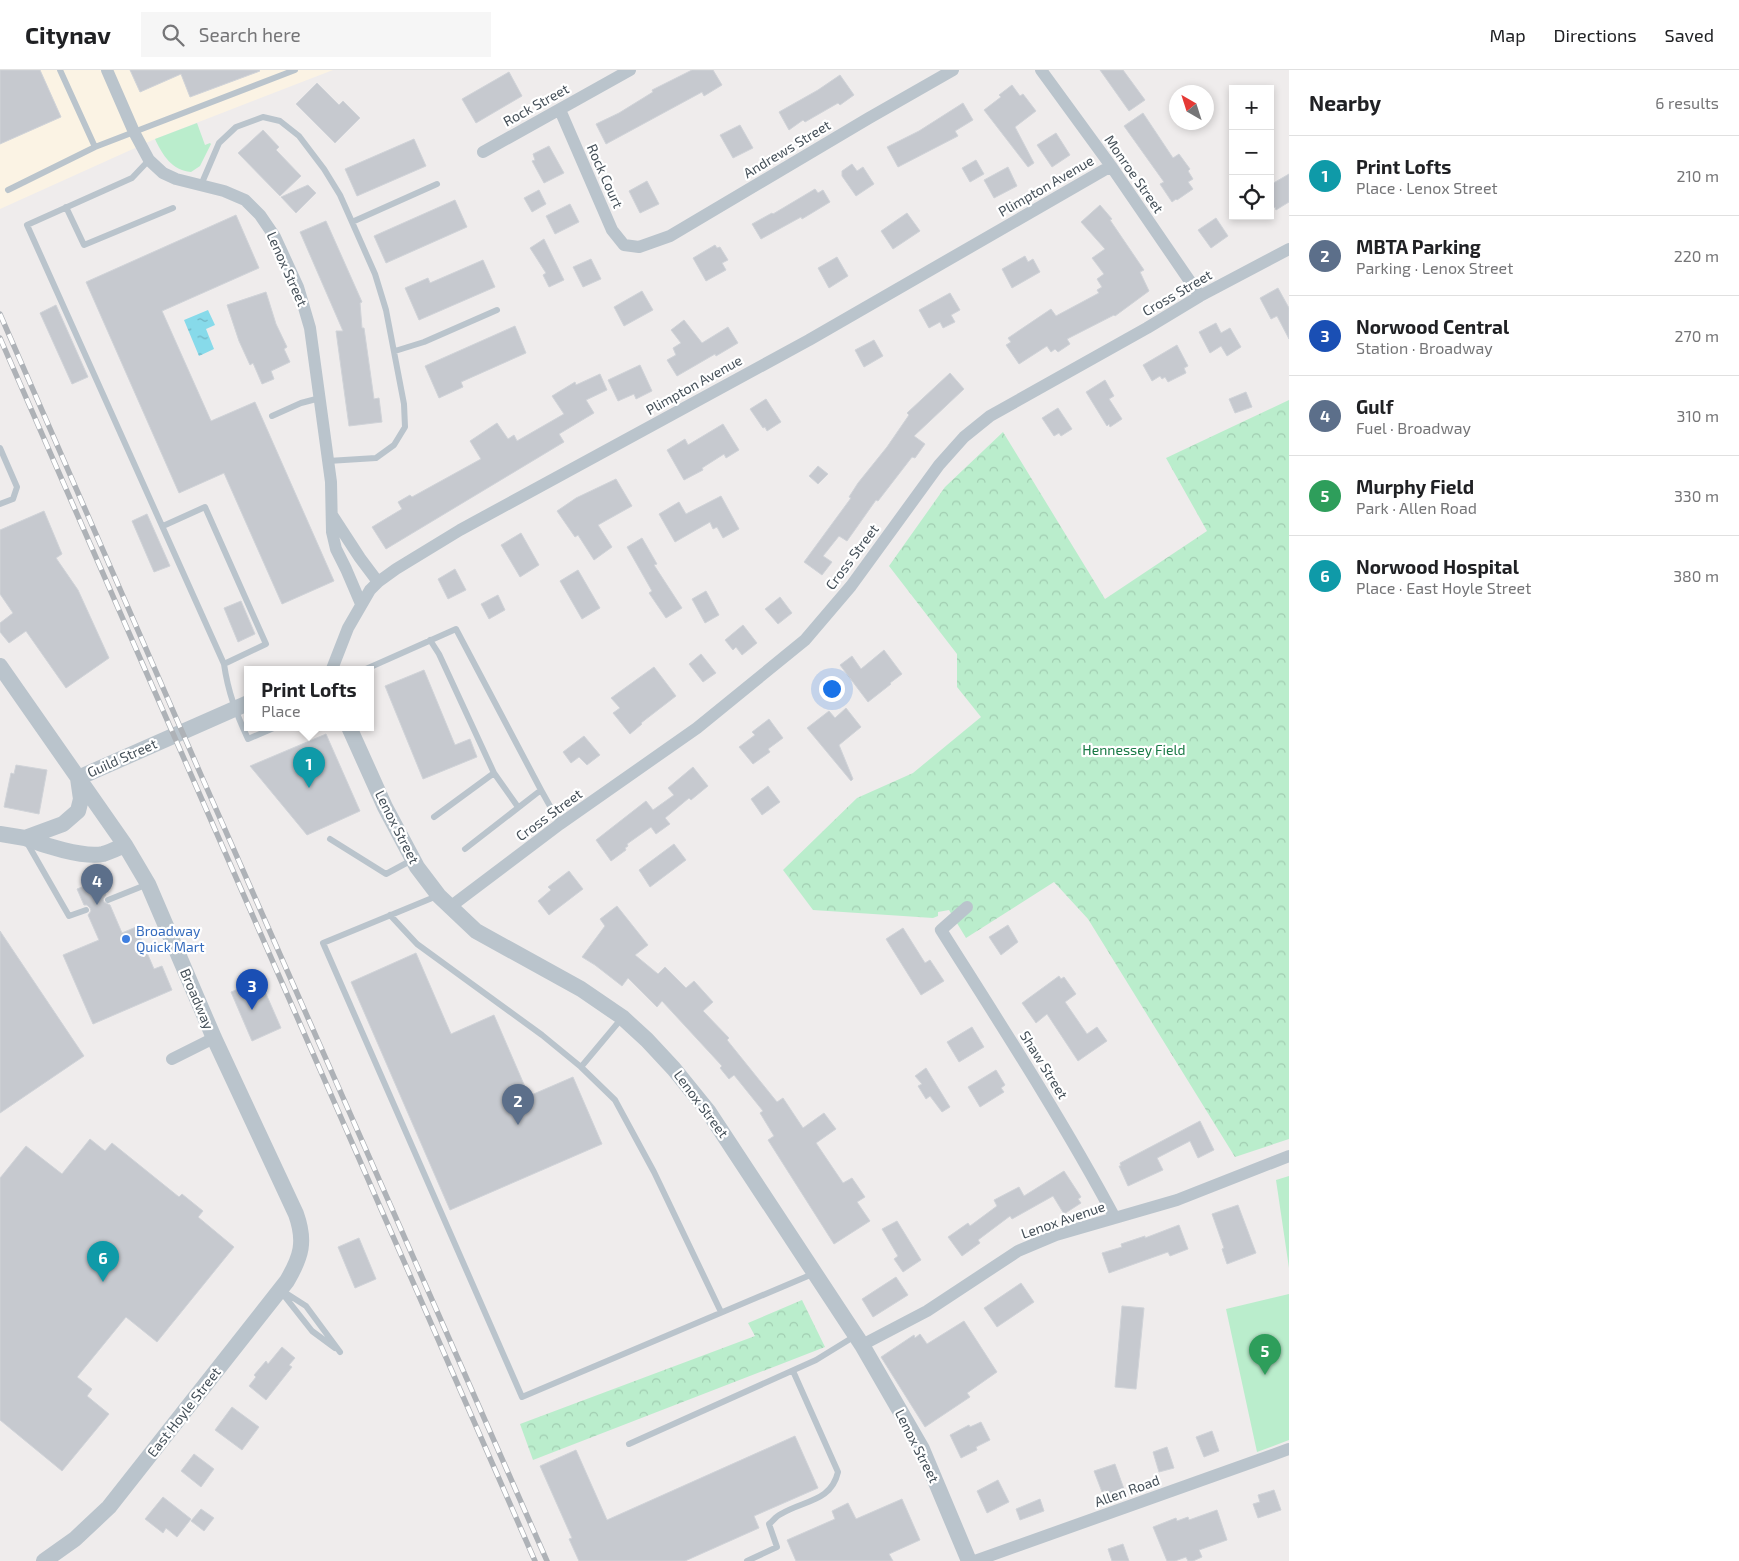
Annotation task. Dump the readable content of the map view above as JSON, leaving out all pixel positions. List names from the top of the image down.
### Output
{
  "streets": {
    "street": [
      "Rock Street",
      "Andrews Street",
      "Monroe Street",
      "Rock Court",
      "Plimpton Avenue",
      "Lenox Street",
      "Cross Street",
      "Guild Street",
      "Broadway",
      "Shaw Street",
      "Lenox Avenue",
      "East Hoyle Street",
      "Allen Road"
    ]
  },
  "crossings": [
    ["Rock Street", "Rock Court"],
    ["Andrews Street", "Rock Court"],
    ["Monroe Street", "Plimpton Avenue"],
    ["Monroe Street", "Cross Street"],
    ["Plimpton Avenue", "Lenox Street"],
    ["Lenox Street", "Cross Street"],
    ["Lenox Street", "Lenox Avenue"],
    ["Guild Street", "Broadway"],
    ["Broadway", "East Hoyle Street"],
    ["Shaw Street", "Lenox Avenue"]
  ],
  "parks": ["Hennessey Field"],
  "places": ["Broadway Quick Mart"],
  "north": "top left",
  "page": {
    "header": "Citynav",
    "search": "Search here",
    "nav": ["Map", "Directions", "Saved"],
    "heading": ["Nearby", "6 results"],
    "map_buttons": ["+", "−"],
    "list": [
      {
        "mark": "1",
        "name": "Print Lofts",
        "note": "Place · Lenox Street",
        "value": "210 m"
      },
      {
        "mark": "2",
        "name": "MBTA Parking",
        "note": "Parking · Lenox Street",
        "value": "220 m"
      },
      {
        "mark": "3",
        "name": "Norwood Central",
        "note": "Station · Broadway",
        "value": "270 m"
      },
      {
        "mark": "4",
        "name": "Gulf",
        "note": "Fuel · Broadway",
        "value": "310 m"
      },
      {
        "mark": "5",
        "name": "Murphy Field",
        "note": "Park · Allen Road",
        "value": "330 m"
      },
      {
        "mark": "6",
        "name": "Norwood Hospital",
        "note": "Place · East Hoyle Street",
        "value": "380 m"
      }
    ],
    "popup": ["Print Lofts", "Place"],
    "pins": [
      "1",
      "4",
      "3",
      "2",
      "6",
      "5"
    ]
  }
}
